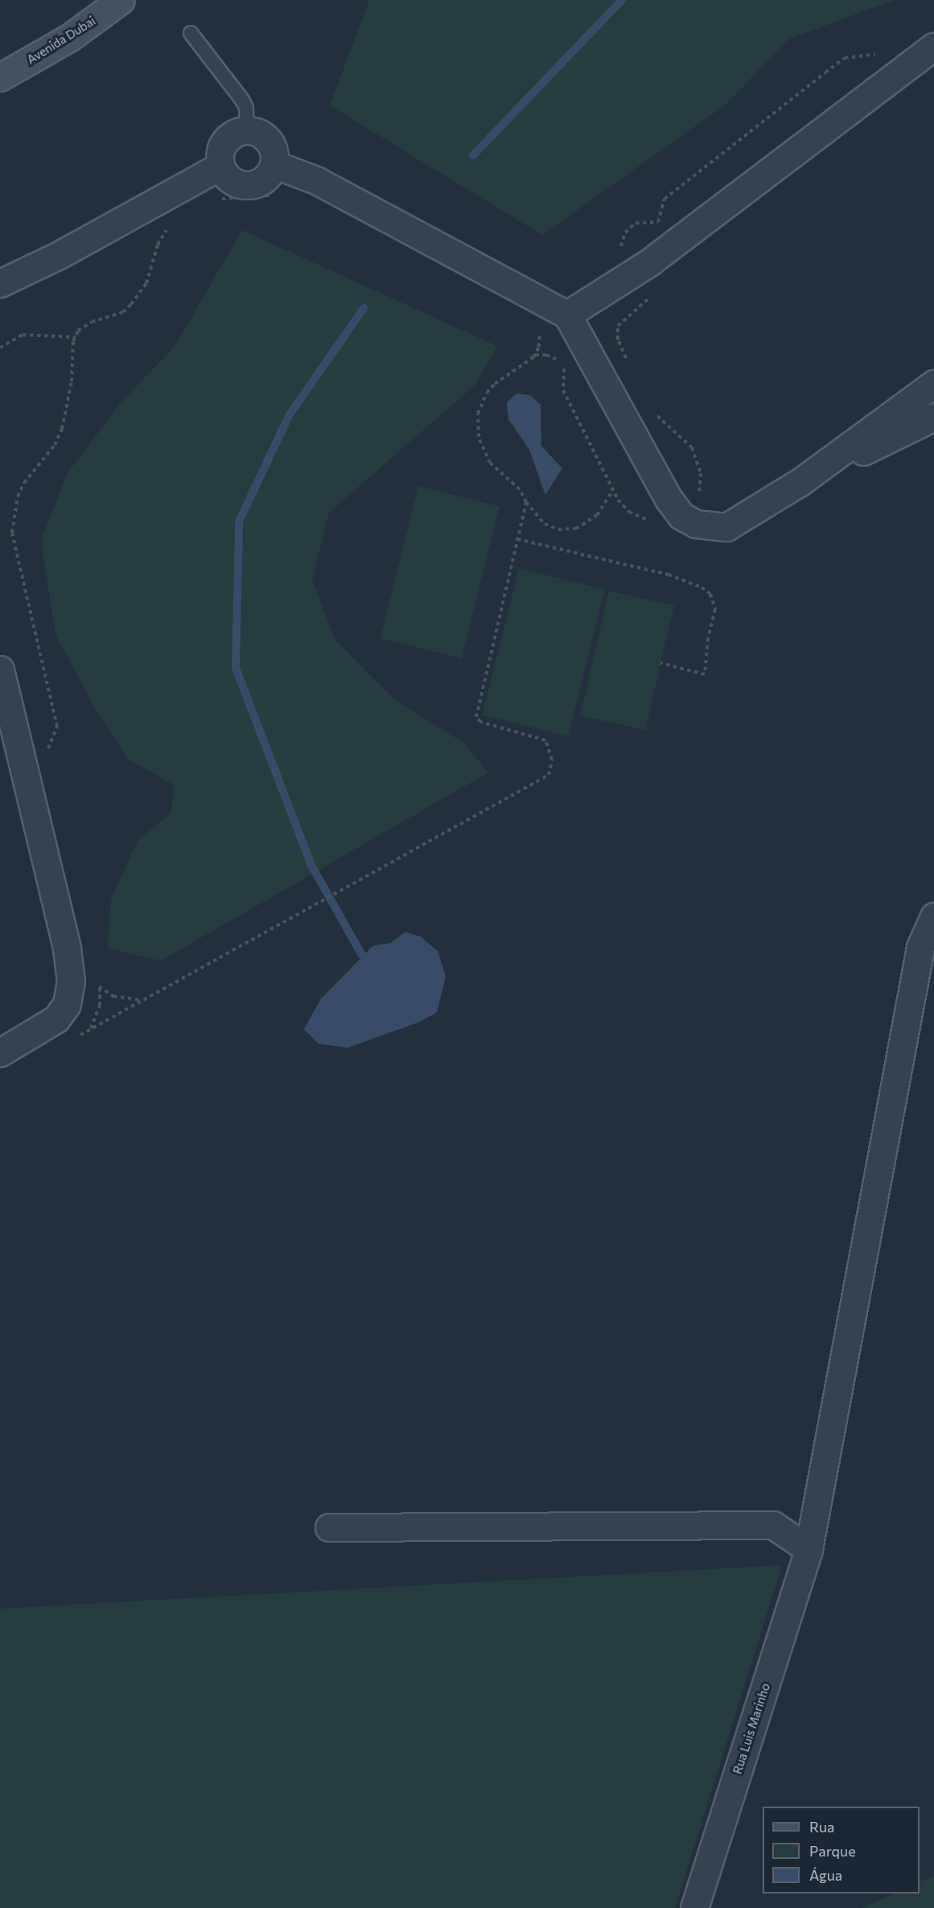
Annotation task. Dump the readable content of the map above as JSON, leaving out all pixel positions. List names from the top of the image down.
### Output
{
  "streets": {
    "street": ["Avenida Dubai", "Rua Luis Marinho"]
  },
  "legend": ["Rua", "Parque", "Água"]
}
